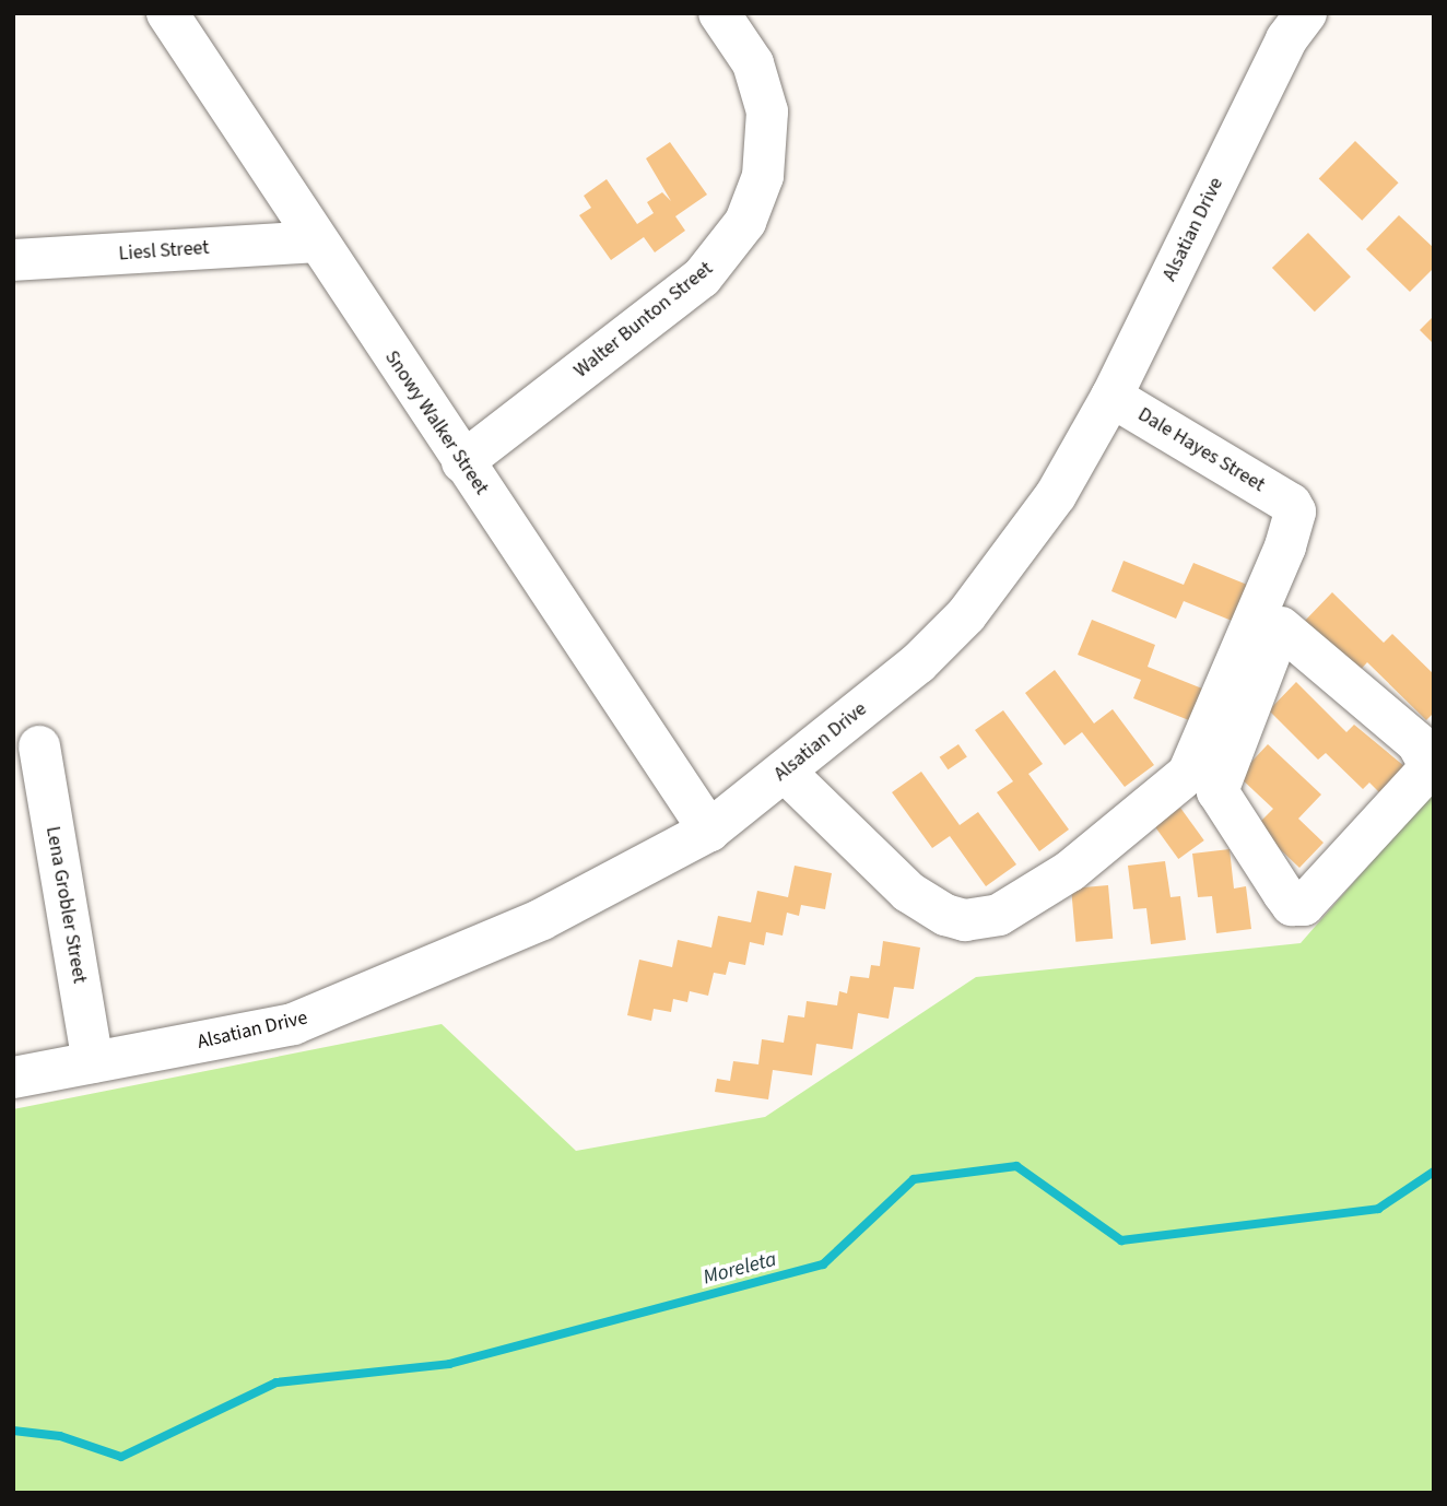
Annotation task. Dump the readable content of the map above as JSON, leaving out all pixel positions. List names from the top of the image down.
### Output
{
  "streets": {
    "street": [
      "Alsatian Drive",
      "Liesl Street",
      "Walter Bunton Street",
      "Snowy Walker Street",
      "Dale Hayes Street",
      "Lena Grobler Street"
    ]
  },
  "crossings": [
    ["Alsatian Drive", "Snowy Walker Street"],
    ["Alsatian Drive", "Dale Hayes Street"],
    ["Alsatian Drive", "Lena Grobler Street"],
    ["Liesl Street", "Snowy Walker Street"],
    ["Walter Bunton Street", "Snowy Walker Street"]
  ],
  "water": ["Moreleta"]
}
